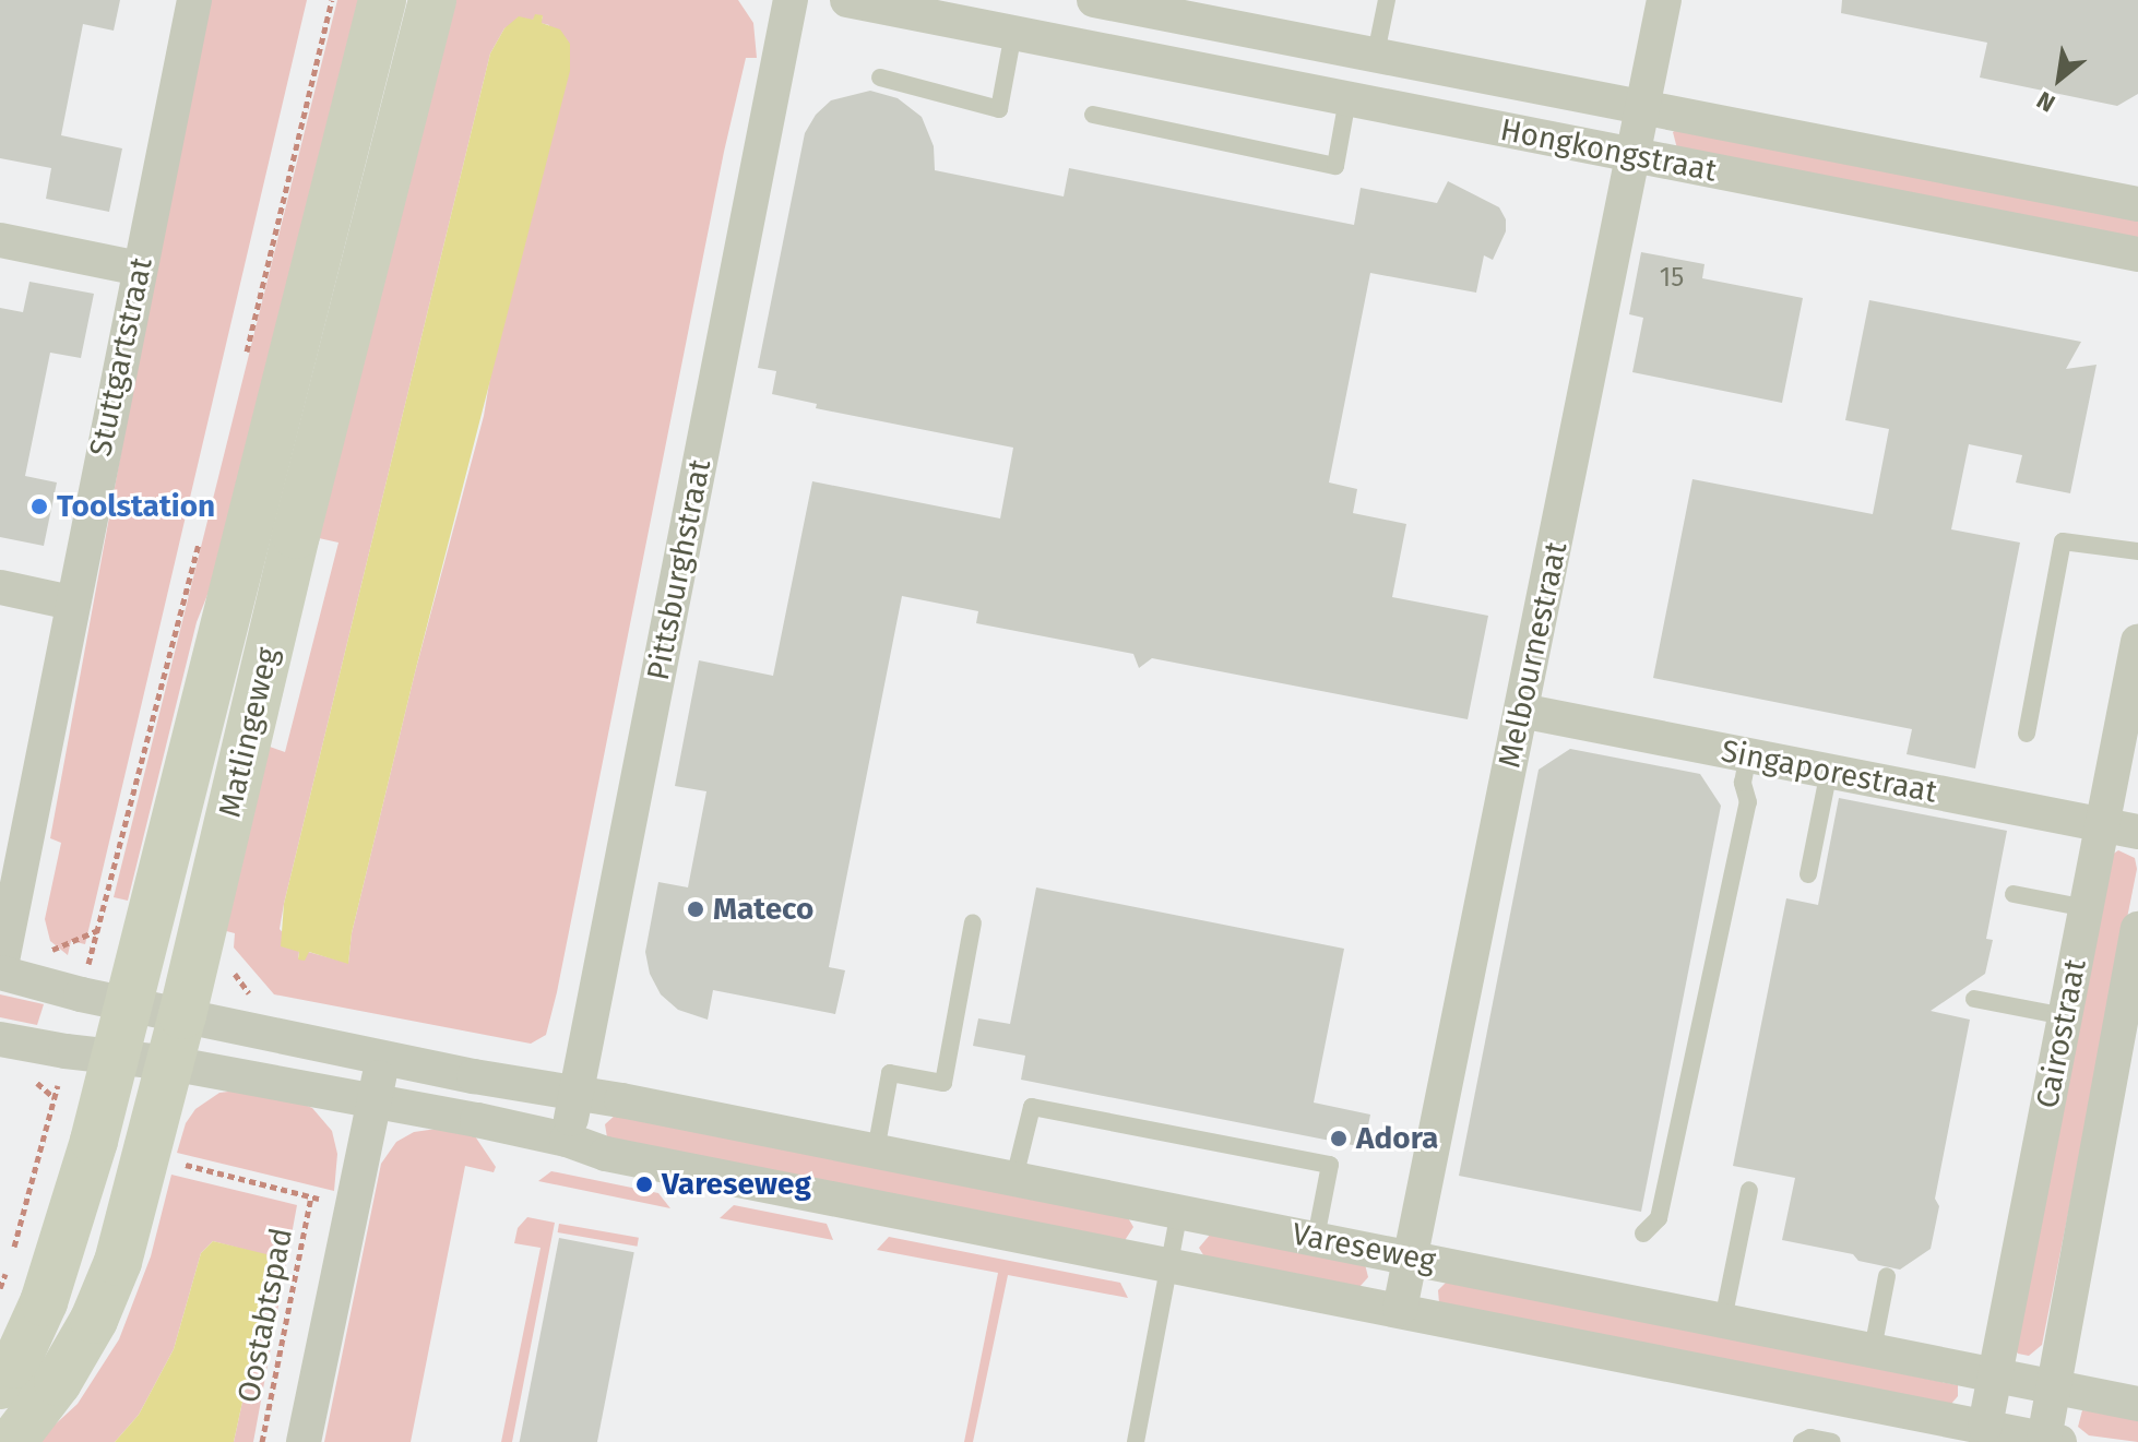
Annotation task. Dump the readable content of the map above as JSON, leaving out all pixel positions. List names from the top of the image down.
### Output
{
  "streets": {
    "main road": ["Matlingeweg"],
    "street": [
      "Hongkongstraat",
      "Stuttgartstraat",
      "Pittsburghstraat",
      "Melbournestraat",
      "Singaporestraat",
      "Cairostraat",
      "Vareseweg"
    ],
    "path": ["Oostabtspad"]
  },
  "crossings": [
    ["Hongkongstraat", "Melbournestraat"],
    ["Stuttgartstraat", "Vareseweg"],
    ["Pittsburghstraat", "Vareseweg"],
    ["Melbournestraat", "Singaporestraat"],
    ["Melbournestraat", "Vareseweg"],
    ["Matlingeweg", "Vareseweg"],
    ["Singaporestraat", "Cairostraat"],
    ["Cairostraat", "Vareseweg"]
  ],
  "places": [
    "Toolstation",
    "Mateco",
    "Adora",
    "Vareseweg"
  ],
  "house_numbers": ["15"],
  "north": "bottom left"
}
